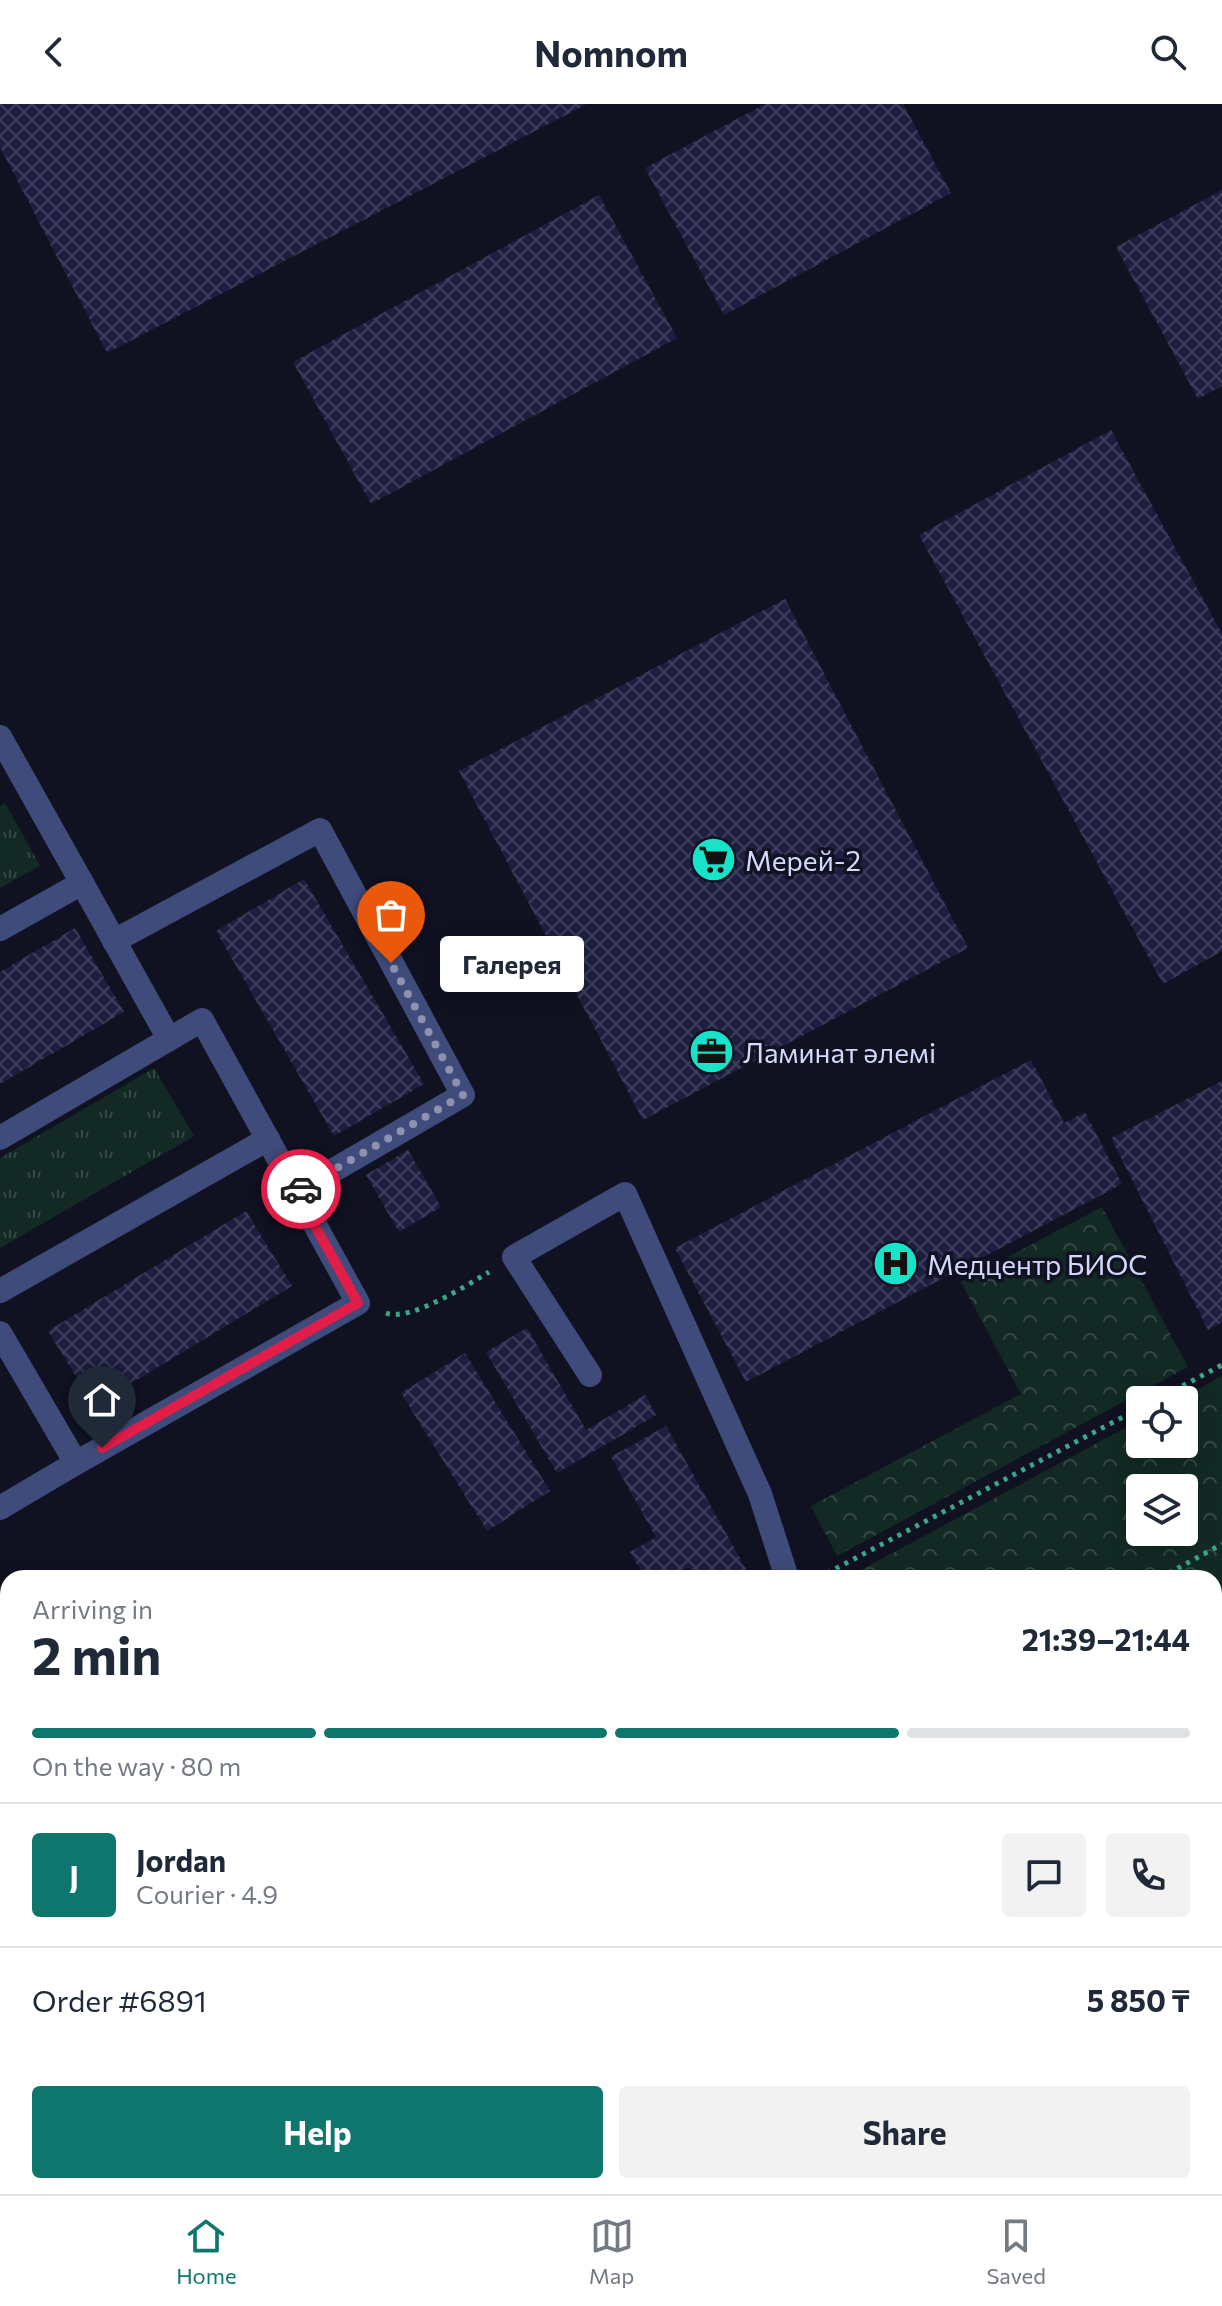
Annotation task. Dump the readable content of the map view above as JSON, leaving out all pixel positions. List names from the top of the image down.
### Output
{
  "places": {
    "supermarket": ["Мерей-2"],
    "other": ["Галерея"],
    "office": ["Ламинат әлемі"],
    "hospital": ["Медцентр БИОС"]
  },
  "page": {
    "header": "Nomnom",
    "bubble": "Галерея",
    "heading": ["2 min", "Arriving in", "21:39–21:44"],
    "panel": [
      "Jordan",
      "Courier · 4.9",
      "Order #6891",
      "5 850 ₸"
    ],
    "bar": "On the way · 80 m",
    "round": "J",
    "buttons": ["Help", "Share"],
    "tabs": ["Home", "Map", "Saved"]
  }
}
